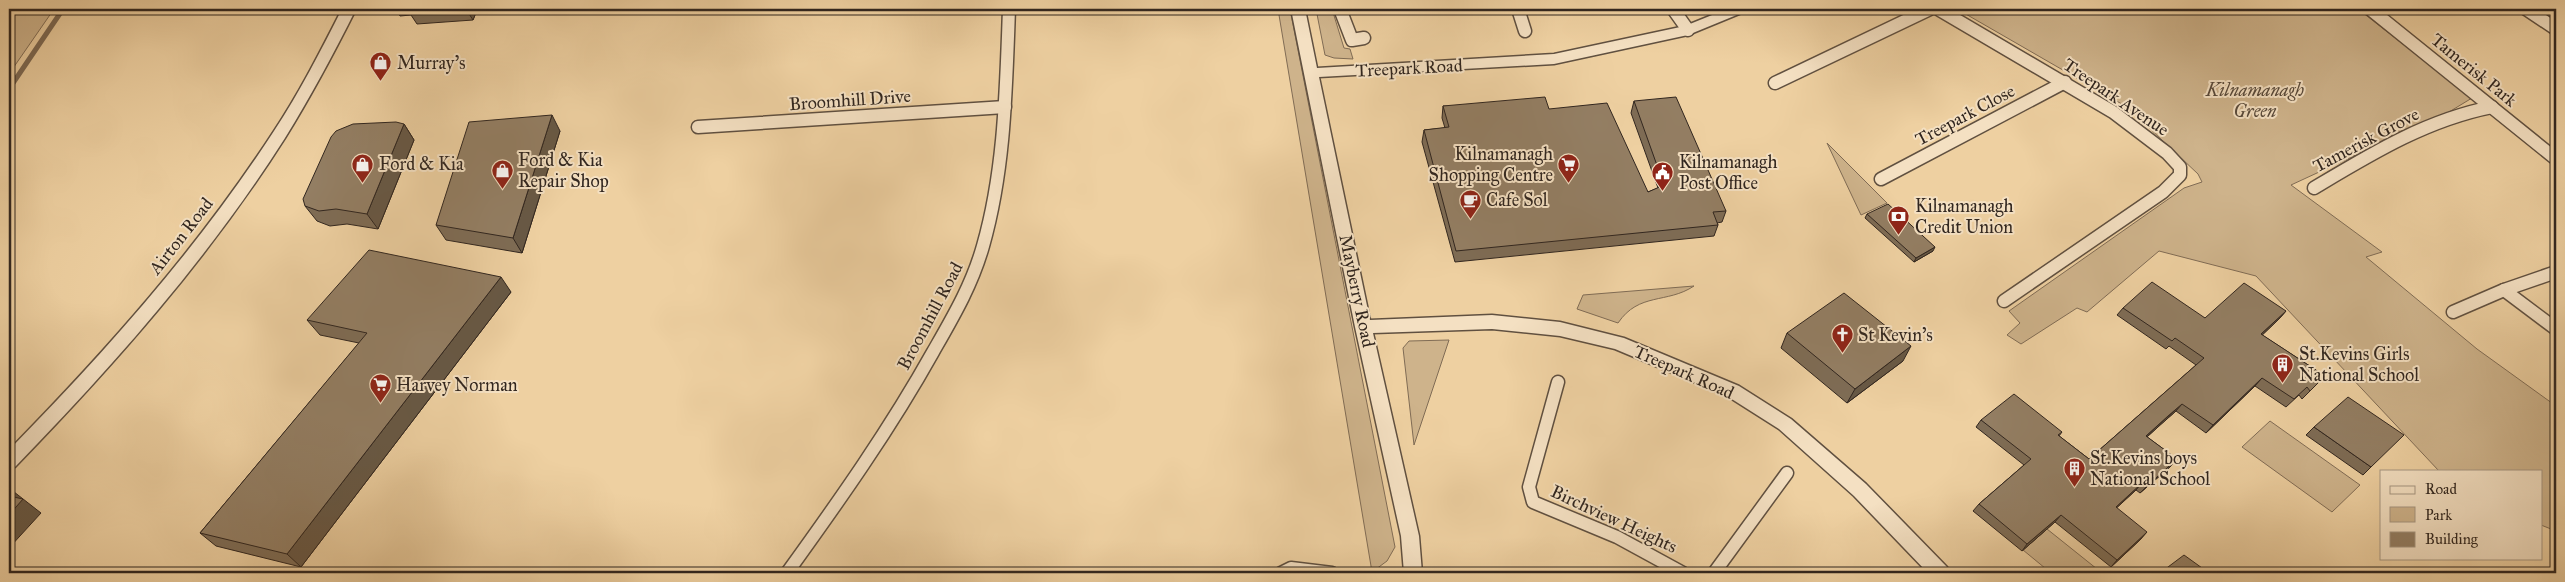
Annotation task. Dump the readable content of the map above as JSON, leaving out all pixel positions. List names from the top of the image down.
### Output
{
  "streets": {
    "street": [
      "Treepark Road",
      "Tamerisk Park",
      "Treepark Avenue",
      "Broomhill Drive",
      "Treepark Close",
      "Tamerisk Grove",
      "Airton Road",
      "Mayberry Road",
      "Broomhill Road",
      "Birchview Heights"
    ]
  },
  "crossings": [
    ["Treepark Road", "Mayberry Road"],
    ["Tamerisk Park", "Tamerisk Grove"],
    ["Treepark Avenue", "Treepark Close"],
    ["Broomhill Drive", "Broomhill Road"]
  ],
  "parks": ["Kilnamanagh Green"],
  "places": {
    "shop": ["Murray's", "Ford & Kia", "Ford & Kia Repair Shop"],
    "supermarket": ["Kilnamanagh Shopping Centre", "Harvey Norman"],
    "public building": ["Kilnamanagh Post Office"],
    "cafe": ["Cafe Sol"],
    "bank": ["Kilnamanagh Credit Union"],
    "church": ["St Kevin's"],
    "building": ["St.Kevins Girls National School", "St.Kevins boys National School"]
  },
  "legend": ["Road", "Park", "Building"]
}
